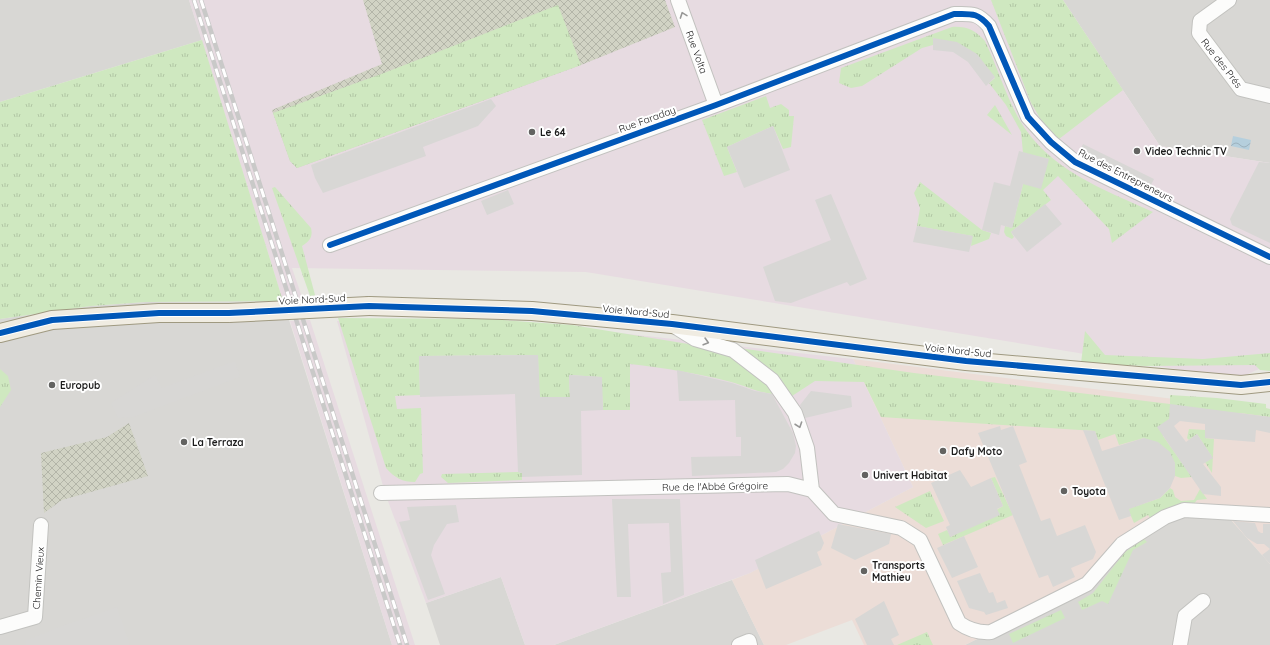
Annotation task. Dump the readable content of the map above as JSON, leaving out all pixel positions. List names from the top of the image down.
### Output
{
  "streets": {
    "main road": ["Voie Nord-Sud"],
    "street": [
      "Rue Volta",
      "Rue des Prés",
      "Rue Faraday",
      "Rue des Entrepreneurs",
      "Rue de l'Abbé Grégoire",
      "Chemin Vieux"
    ]
  },
  "crossings": [
    ["Rue Volta", "Rue Faraday"],
    ["Rue Faraday", "Rue des Entrepreneurs"]
  ],
  "one_way": ["Rue Volta"],
  "places": [
    "Le 64",
    "Video Technic TV",
    "Europub",
    "La Terraza",
    "Dafy Moto",
    "Univert Habitat",
    "Toyota",
    "Transports Mathieu"
  ]
}
